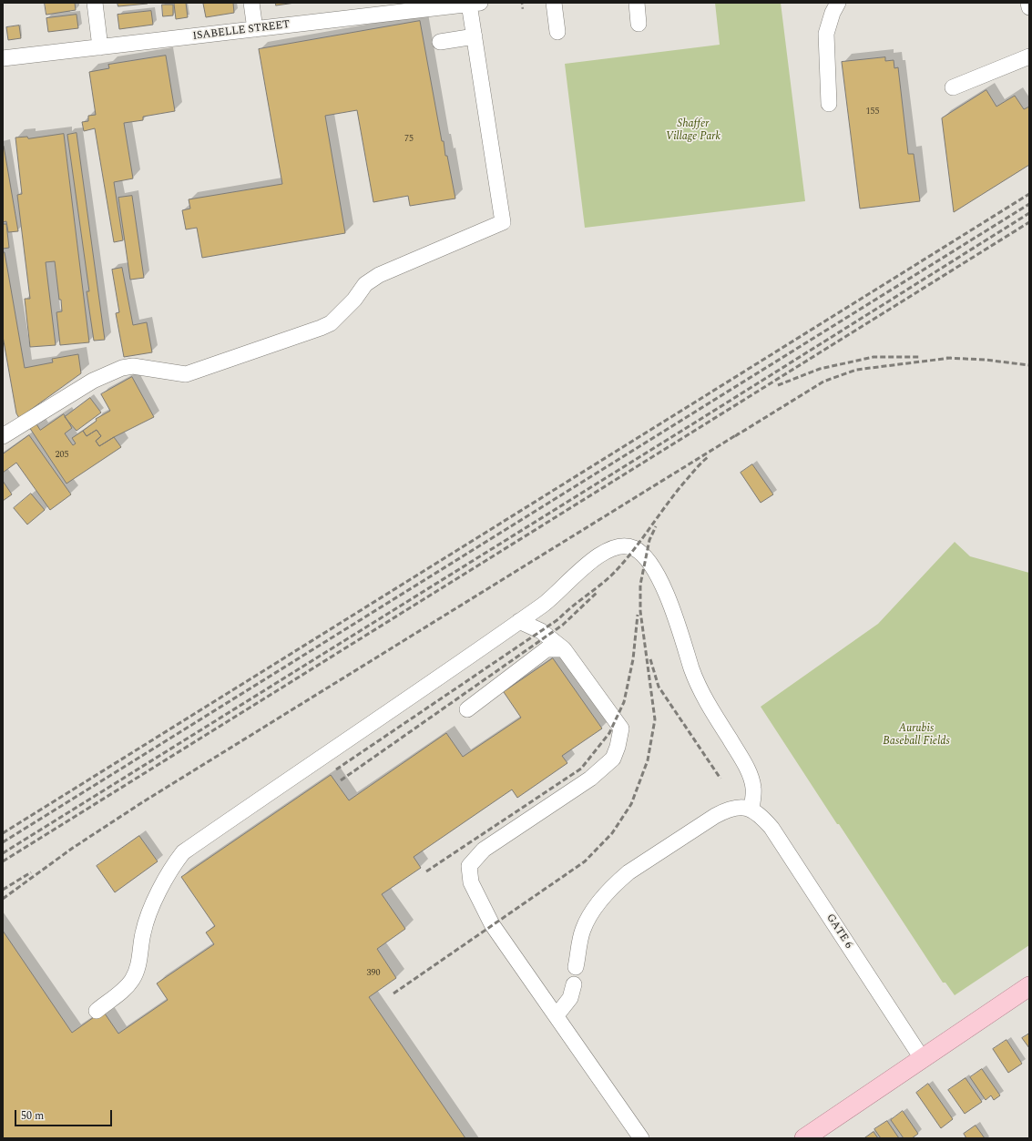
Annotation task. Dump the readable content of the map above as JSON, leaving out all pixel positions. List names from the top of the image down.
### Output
{
  "streets": {
    "street": ["ISABELLE STREET", "GATE 6"]
  },
  "parks": ["Shaffer Village Park", "Aurubis Baseball Fields"],
  "house_numbers": [
    "155",
    "75",
    "205",
    "390"
  ],
  "scale_bar": "50 m"
}
